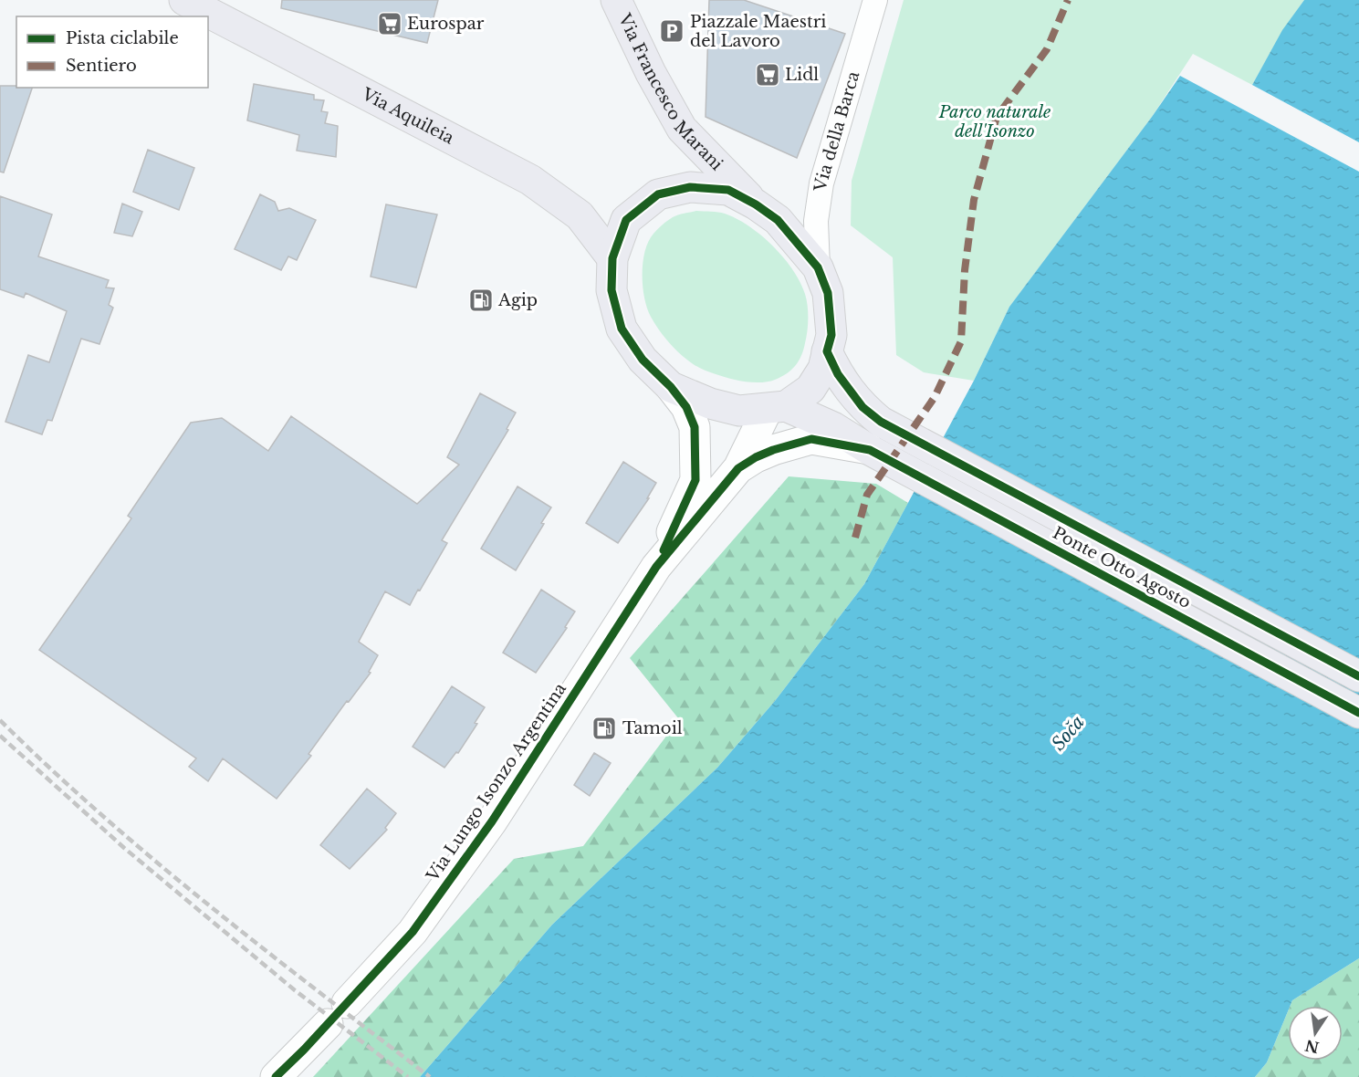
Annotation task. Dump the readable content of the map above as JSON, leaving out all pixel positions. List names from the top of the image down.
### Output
{
  "streets": {
    "main road": [
      "Via Francesco Marani",
      "Via Aquileia",
      "Ponte Otto Agosto",
      "Via Lungo Isonzo Argentina"
    ],
    "street": ["Via della Barca"]
  },
  "water": ["Soča"],
  "parks": ["Parco naturale dell'Isonzo"],
  "places": {
    "supermarket": ["Eurospar", "Lidl"],
    "parking": ["Piazzale Maestri del Lavoro"],
    "fuel station": ["Agip", "Tamoil"]
  },
  "legend": ["Pista ciclabile", "Sentiero"],
  "north": "bottom"
}
